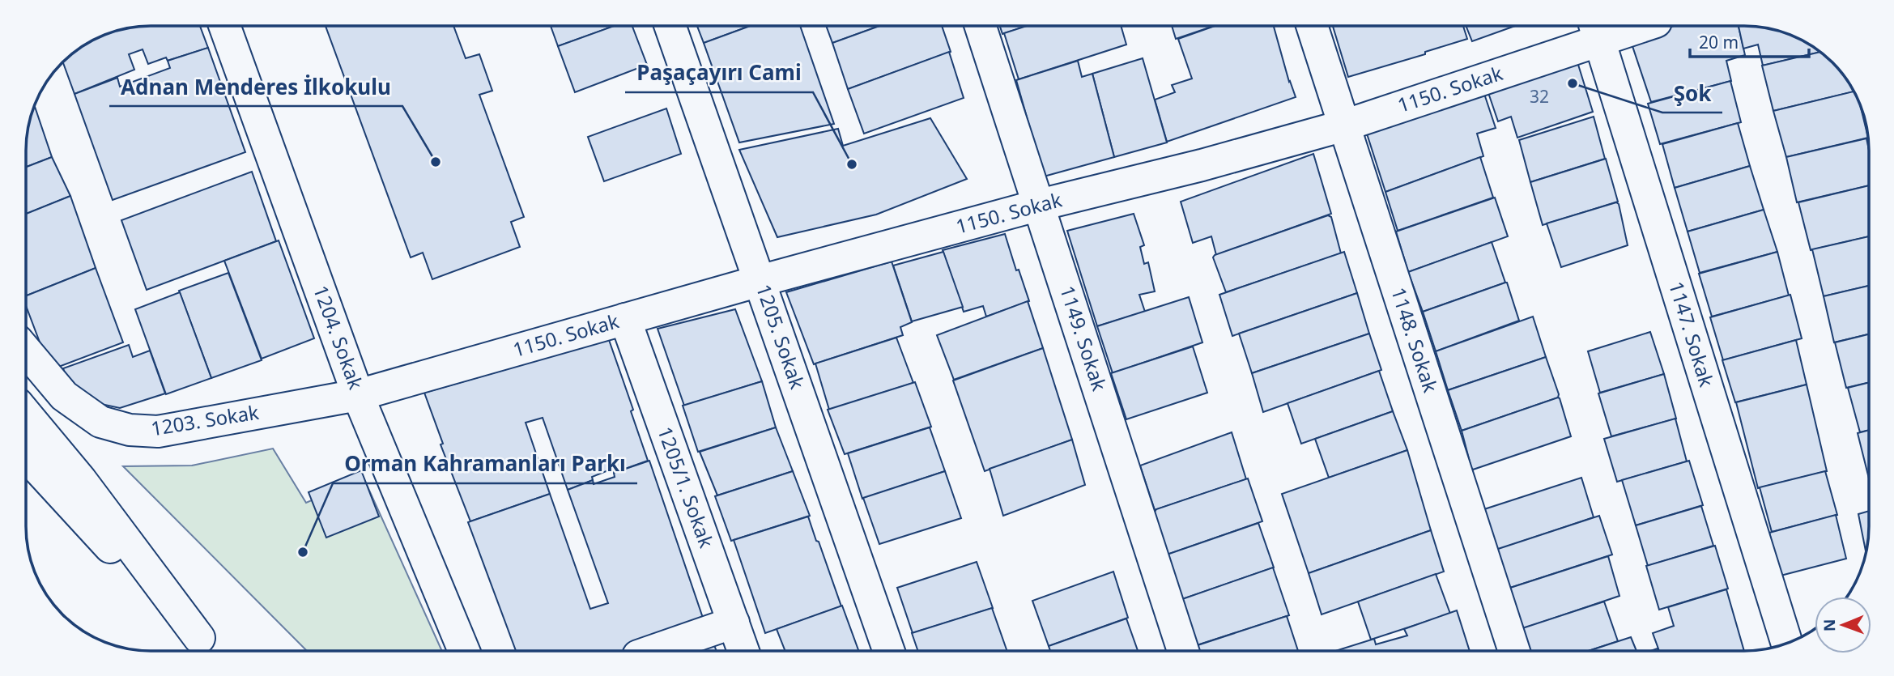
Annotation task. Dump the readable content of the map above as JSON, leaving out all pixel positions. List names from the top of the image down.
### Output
{
  "streets": {
    "main road": [
      "1150. Sokak",
      "1147. Sokak",
      "1205. Sokak",
      "1204. Sokak",
      "1149. Sokak",
      "1148. Sokak",
      "1203. Sokak",
      "1205/1. Sokak"
    ]
  },
  "crossings": [
    ["1150. Sokak", "1147. Sokak"],
    ["1150. Sokak", "1205. Sokak"],
    ["1150. Sokak", "1204. Sokak"],
    ["1150. Sokak", "1149. Sokak"],
    ["1150. Sokak", "1148. Sokak"],
    ["1150. Sokak", "1203. Sokak"],
    ["1150. Sokak", "1205/1. Sokak"],
    ["1204. Sokak", "1203. Sokak"]
  ],
  "places": [
    "Şok",
    "Adnan Menderes İlkokulu",
    "Paşaçayırı Cami",
    "Orman Kahramanları Parkı"
  ],
  "house_numbers": ["32"],
  "scale_bar": "20 m",
  "north": "left"
}
